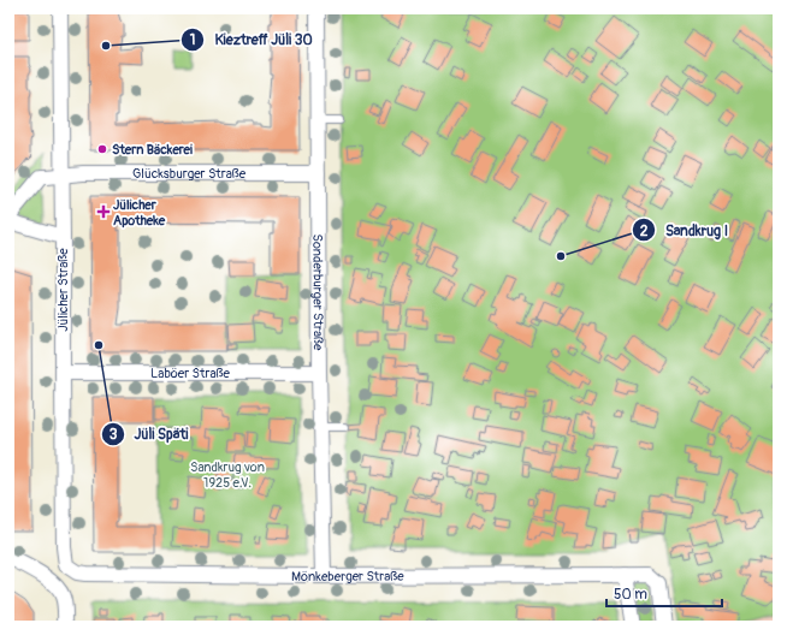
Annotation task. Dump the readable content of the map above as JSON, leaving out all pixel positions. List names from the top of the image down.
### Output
{
  "streets": {
    "street": [
      "Glücksburger Straße",
      "Jülicher Straße",
      "Sonderburger Straße",
      "Laböer Straße",
      "Mönkeberger Straße"
    ]
  },
  "crossings": [
    ["Glücksburger Straße", "Jülicher Straße"],
    ["Glücksburger Straße", "Sonderburger Straße"],
    ["Jülicher Straße", "Laböer Straße"],
    ["Jülicher Straße", "Mönkeberger Straße"],
    ["Sonderburger Straße", "Laböer Straße"],
    ["Sonderburger Straße", "Mönkeberger Straße"]
  ],
  "parks": ["Sandkrug von 1925 e.V."],
  "places": {
    "other": [
      "Kieztreff Jüli 30",
      "Stern Bäckerei",
      "Sandkrug I",
      "Jüli Späti"
    ],
    "health": ["Jülicher Apotheke"]
  },
  "scale_bar": "50 m"
}
